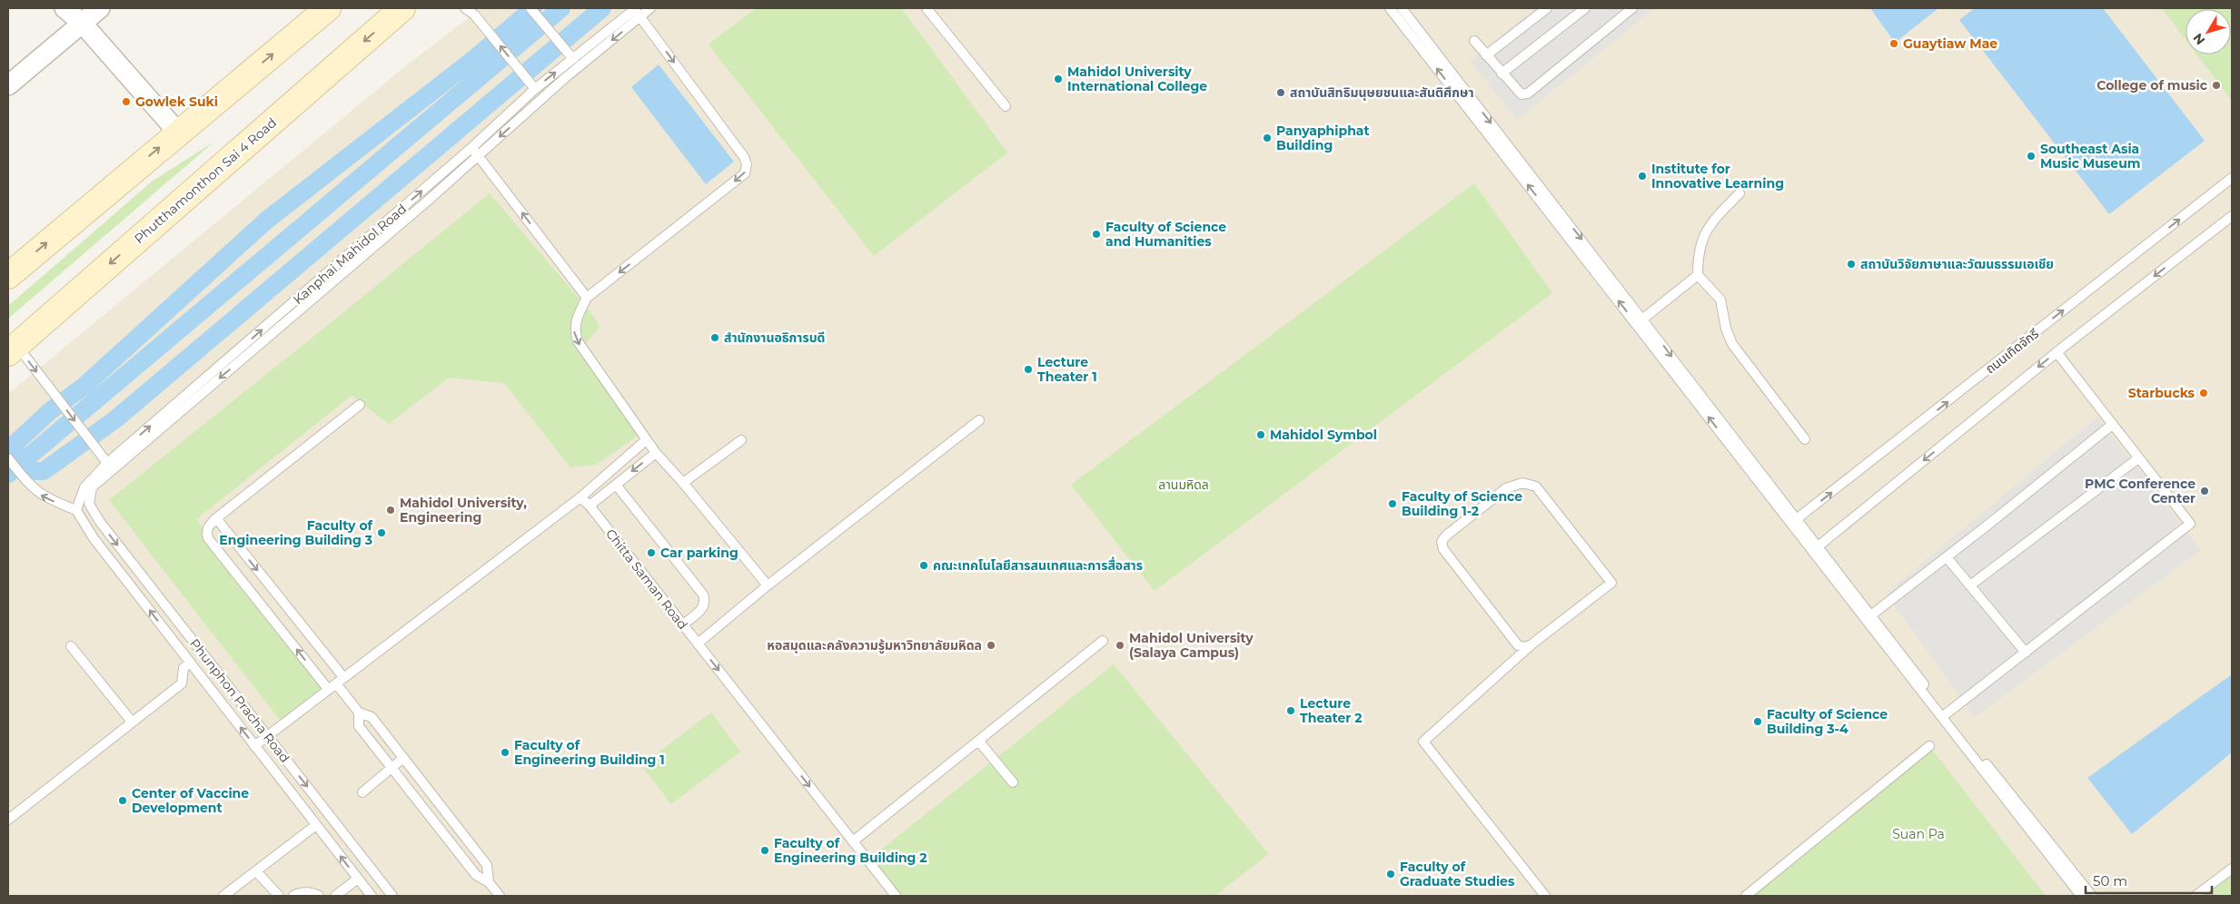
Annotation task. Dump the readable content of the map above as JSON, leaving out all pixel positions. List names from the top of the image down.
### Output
{
  "streets": {
    "main road": ["Phutthamonthon Sai 4 Road"],
    "lane": [
      "Kanphai Mahidol Road",
      "ถนนเทิดจักรี",
      "Chitta Saman Road",
      "Phunphon Pracha Road"
    ]
  },
  "crossings": [
    ["Kanphai Mahidol Road", "Phunphon Pracha Road"]
  ],
  "one_way": ["Chitta Saman Road"],
  "parks": ["ลานมหิดล", "Suan Pa"],
  "places": [
    "Guaytiaw Mae",
    "Mahidol University International College",
    "College of music",
    "สถาบันสิทธิมนุษยชนและสันติศึกษา",
    "Gowlek Suki",
    "Panyaphiphat Building",
    "Southeast Asia Music Museum",
    "Institute for Innovative Learning",
    "Faculty of Science and Humanities",
    "สถาบันวิจัยภาษาและวัฒนธรรมเอเชีย",
    "สำนักงานอธิการบดี",
    "Lecture Theater 1",
    "Starbucks",
    "Mahidol Symbol",
    "PMC Conference Center",
    "Faculty of Science Building 1-2",
    "Mahidol University, Engineering",
    "Faculty of Engineering Building 3",
    "Car parking",
    "คณะเทคโนโลยีสารสนเทศและการสื่อสาร",
    "หอสมุดและคลังความรู้มหาวิทยาลัยมหิดล",
    "Mahidol University (Salaya Campus)",
    "Lecture Theater 2",
    "Faculty of Science Building 3-4",
    "Faculty of Engineering Building 1",
    "Center of Vaccine Development",
    "Faculty of Engineering Building 2",
    "Faculty of Graduate Studies"
  ],
  "scale_bar": "50 m",
  "north": "bottom left"
}
